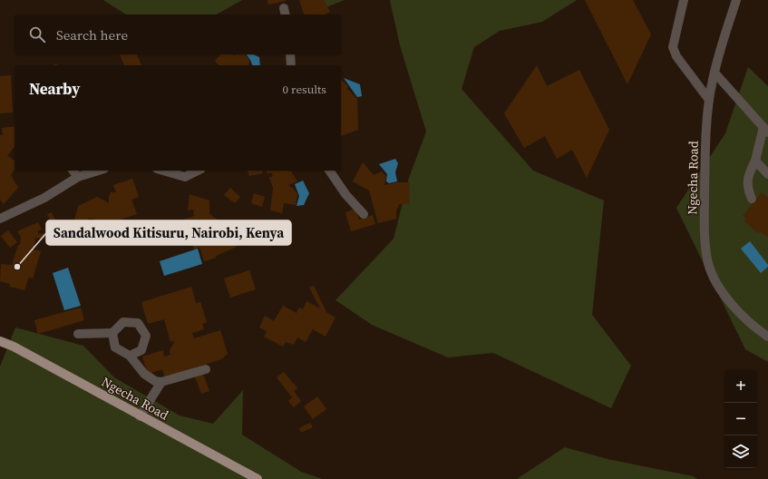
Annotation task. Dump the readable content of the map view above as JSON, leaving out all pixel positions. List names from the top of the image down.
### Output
{
  "streets": {
    "main road": ["Ngecha Road"]
  },
  "places": ["Sandalwood Kitisuru, Nairobi, Kenya"],
  "page": {
    "search": "Search here",
    "heading": ["Nearby", "0 results"],
    "map_buttons": ["+", "−"]
  }
}
